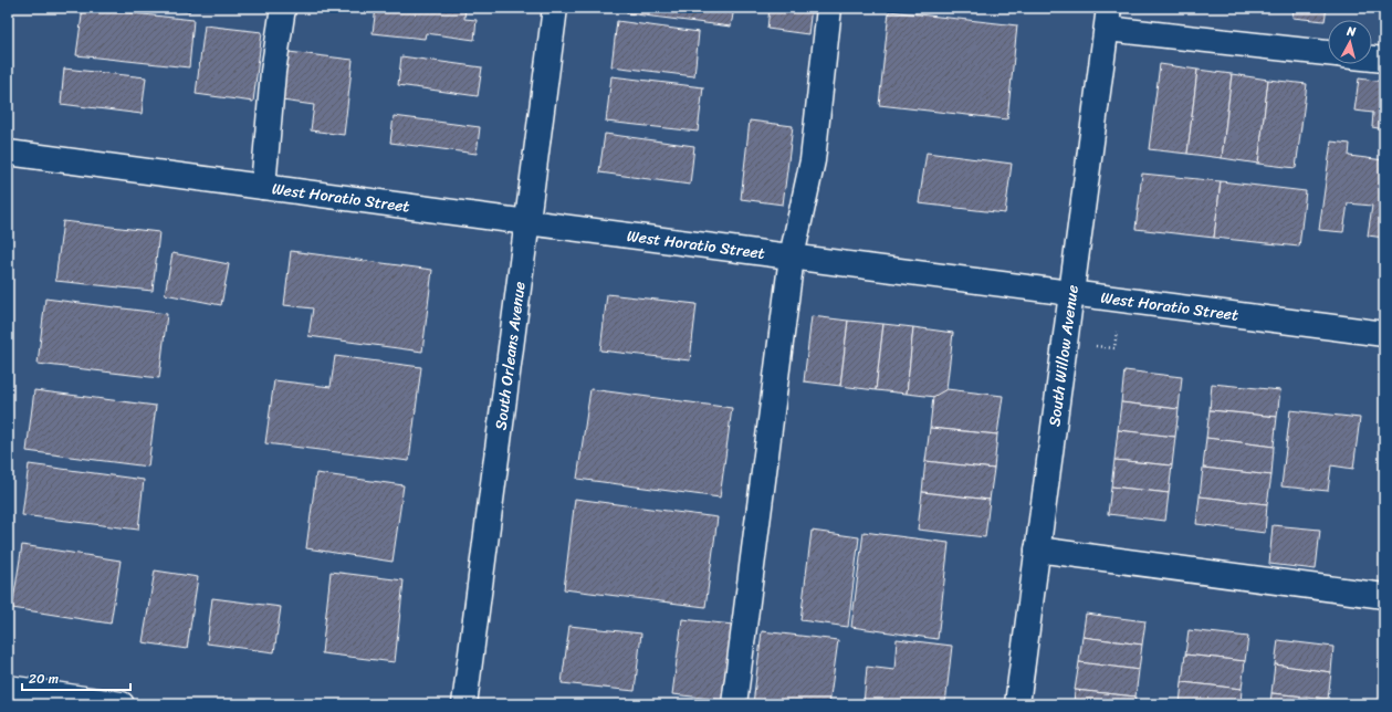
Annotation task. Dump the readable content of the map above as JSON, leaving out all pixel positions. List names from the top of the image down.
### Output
{
  "streets": {
    "street": ["West Horatio Street", "South Orleans Avenue", "South Willow Avenue"]
  },
  "crossings": [
    ["West Horatio Street", "South Orleans Avenue"],
    ["West Horatio Street", "South Willow Avenue"]
  ],
  "scale_bar": "20 m",
  "north": "top"
}
